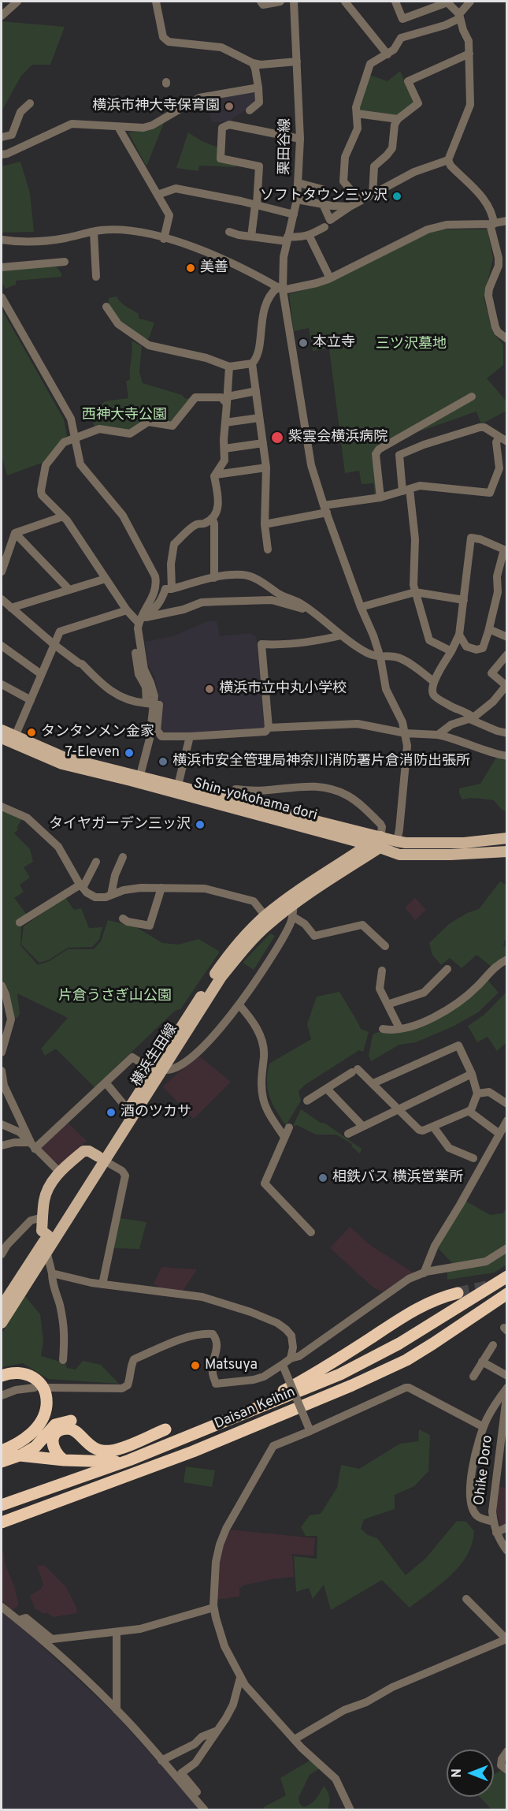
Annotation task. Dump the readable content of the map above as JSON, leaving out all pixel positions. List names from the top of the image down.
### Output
{
  "streets": {
    "highway": ["Daisan Keihin"],
    "main road": ["Shin-yokohama dori", "横浜生田線"],
    "street": ["栗田谷線", "Ohike Doro"]
  },
  "crossings": [
    ["Shin-yokohama dori", "横浜生田線"]
  ],
  "parks": ["三ツ沢墓地", "西神大寺公園", "片倉うさぎ山公園"],
  "places": [
    "横浜市神大寺保育園",
    "ソフトタウン三ッ沢",
    "美善",
    "本立寺",
    "紫雲会横浜病院",
    "横浜市立中丸小学校",
    "タンタンメン金家",
    "7-Eleven",
    "横浜市安全管理局神奈川消防署片倉消防出張所",
    "タイヤガーデン三ッ沢",
    "酒のツカサ",
    "相鉄バス 横浜営業所",
    "Matsuya"
  ],
  "north": "left"
}
